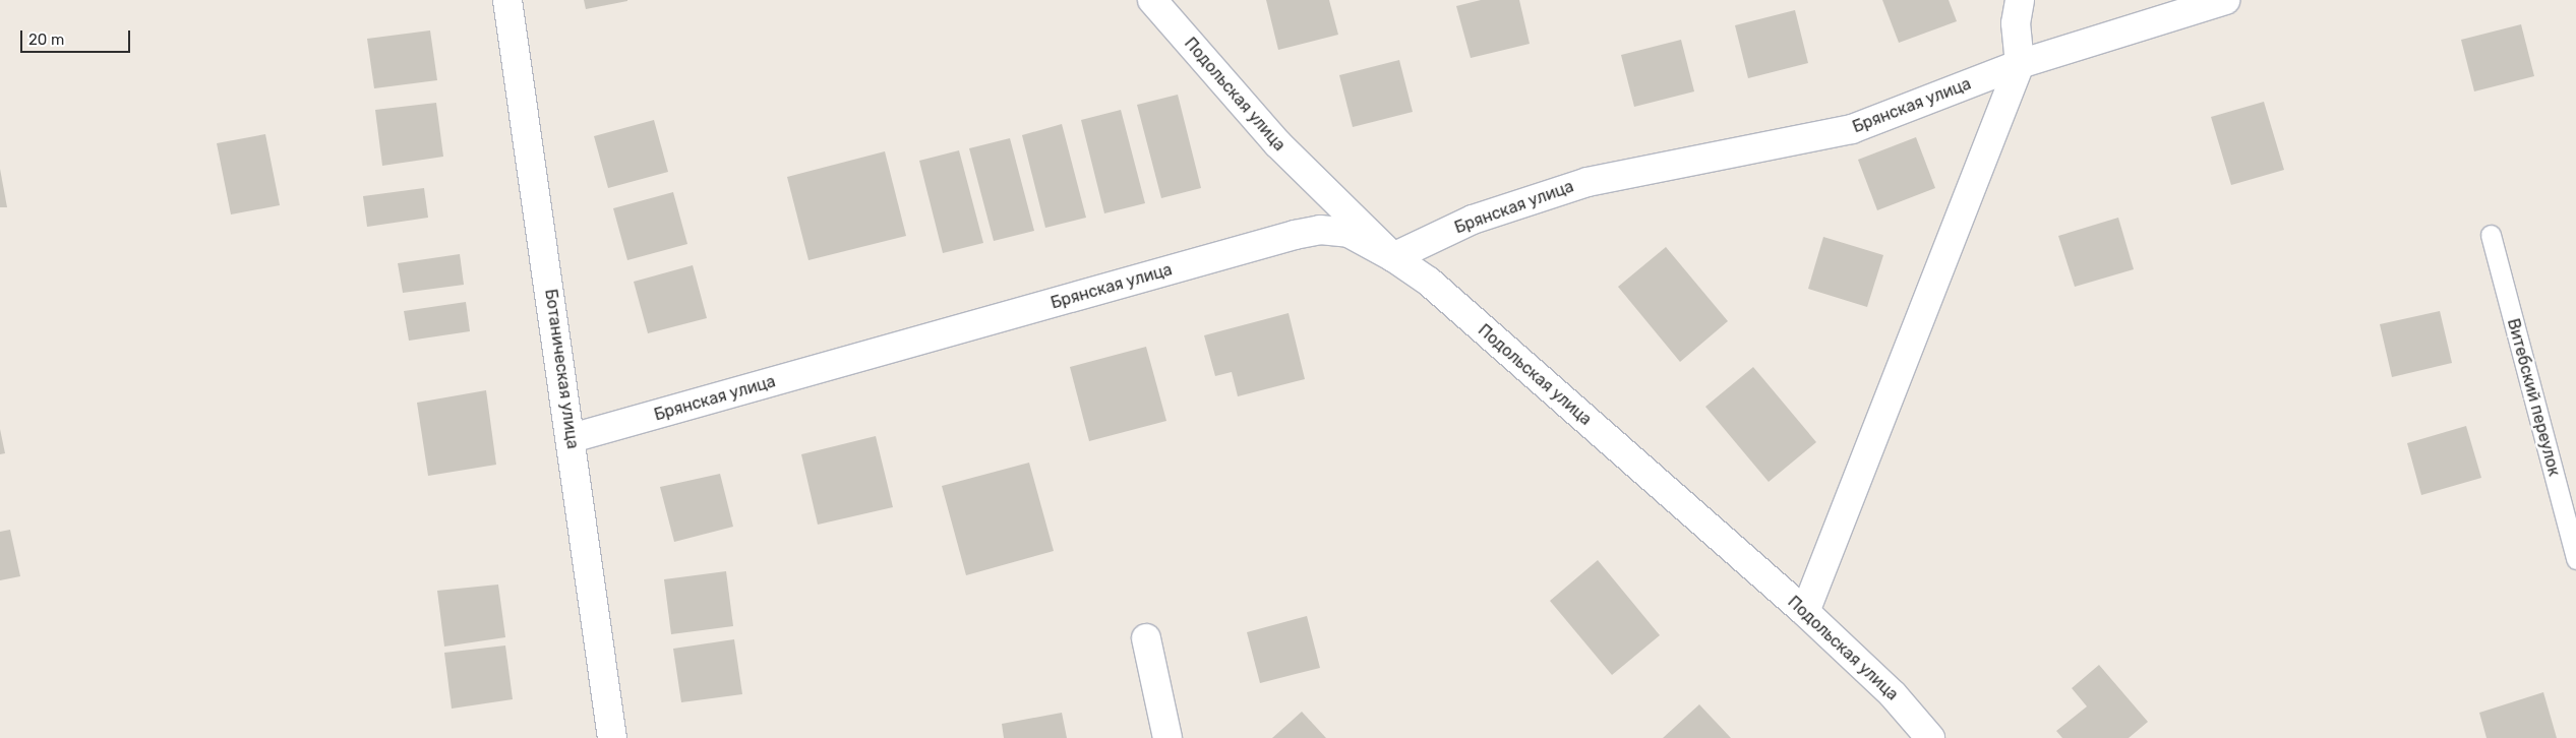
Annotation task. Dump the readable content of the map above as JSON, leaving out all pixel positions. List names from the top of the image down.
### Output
{
  "streets": {
    "street": ["Подольская улица", "Брянская улица", "Ботаническая улица"],
    "lane": ["Витебский переулок"]
  },
  "crossings": [
    ["Подольская улица", "Брянская улица"],
    ["Брянская улица", "Ботаническая улица"]
  ],
  "scale_bar": "20 m"
}
